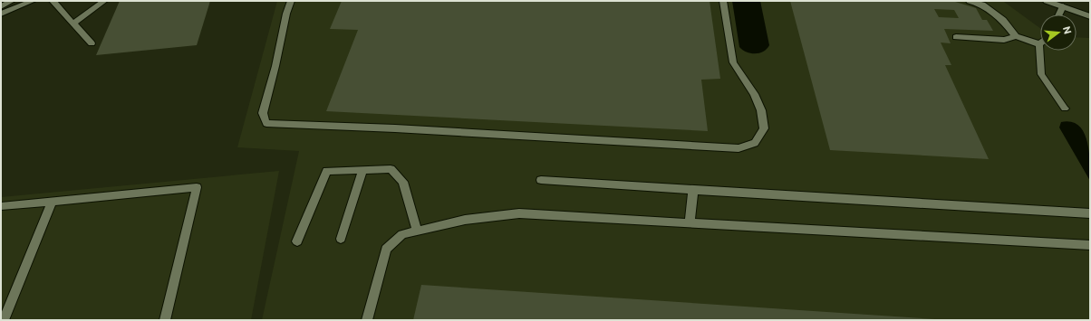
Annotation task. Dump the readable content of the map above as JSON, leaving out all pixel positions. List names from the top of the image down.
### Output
{
  "north": "right"
}
